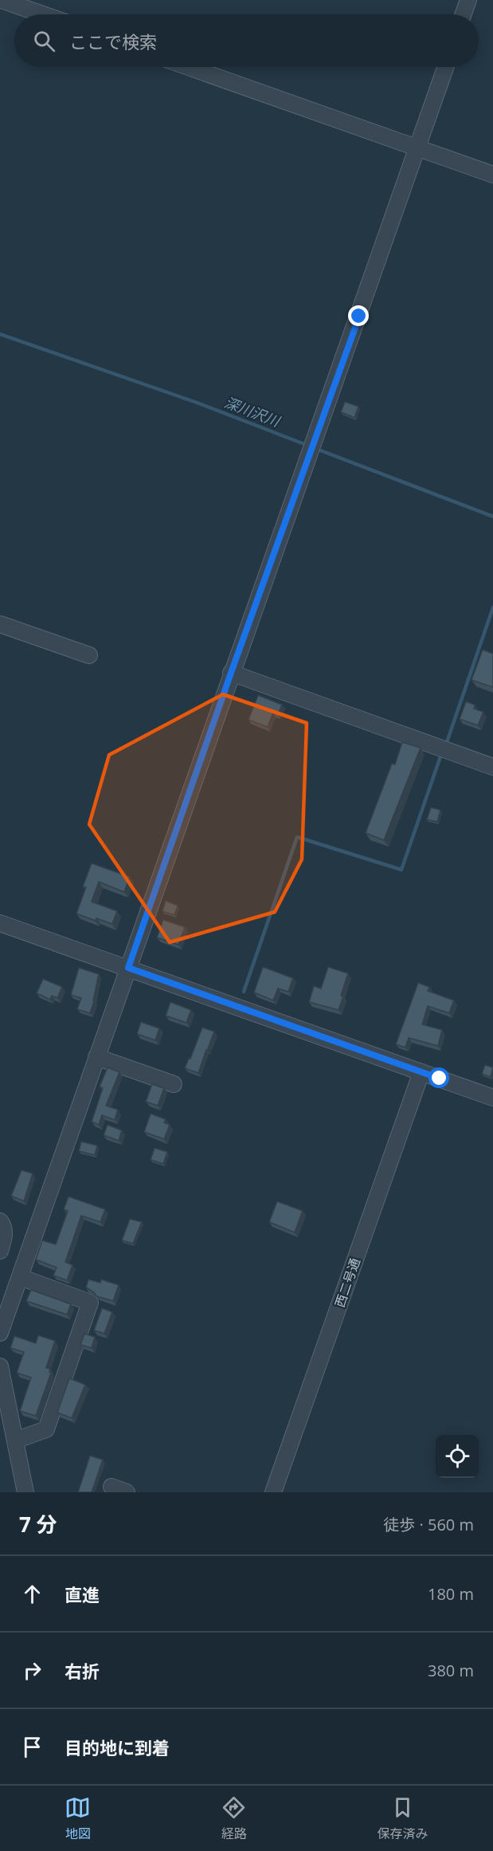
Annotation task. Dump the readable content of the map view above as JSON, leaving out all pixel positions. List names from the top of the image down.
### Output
{
  "streets": {
    "street": ["西二号通"]
  },
  "water": ["深川沢川"],
  "page": {
    "search": "ここで検索",
    "heading": ["7 分", "徒歩 · 560 m"],
    "list": [
      ["直進", "180 m"],
      ["右折", "380 m"],
      "目的地に到着"
    ],
    "nav": ["地図", "経路", "保存済み"]
  }
}
